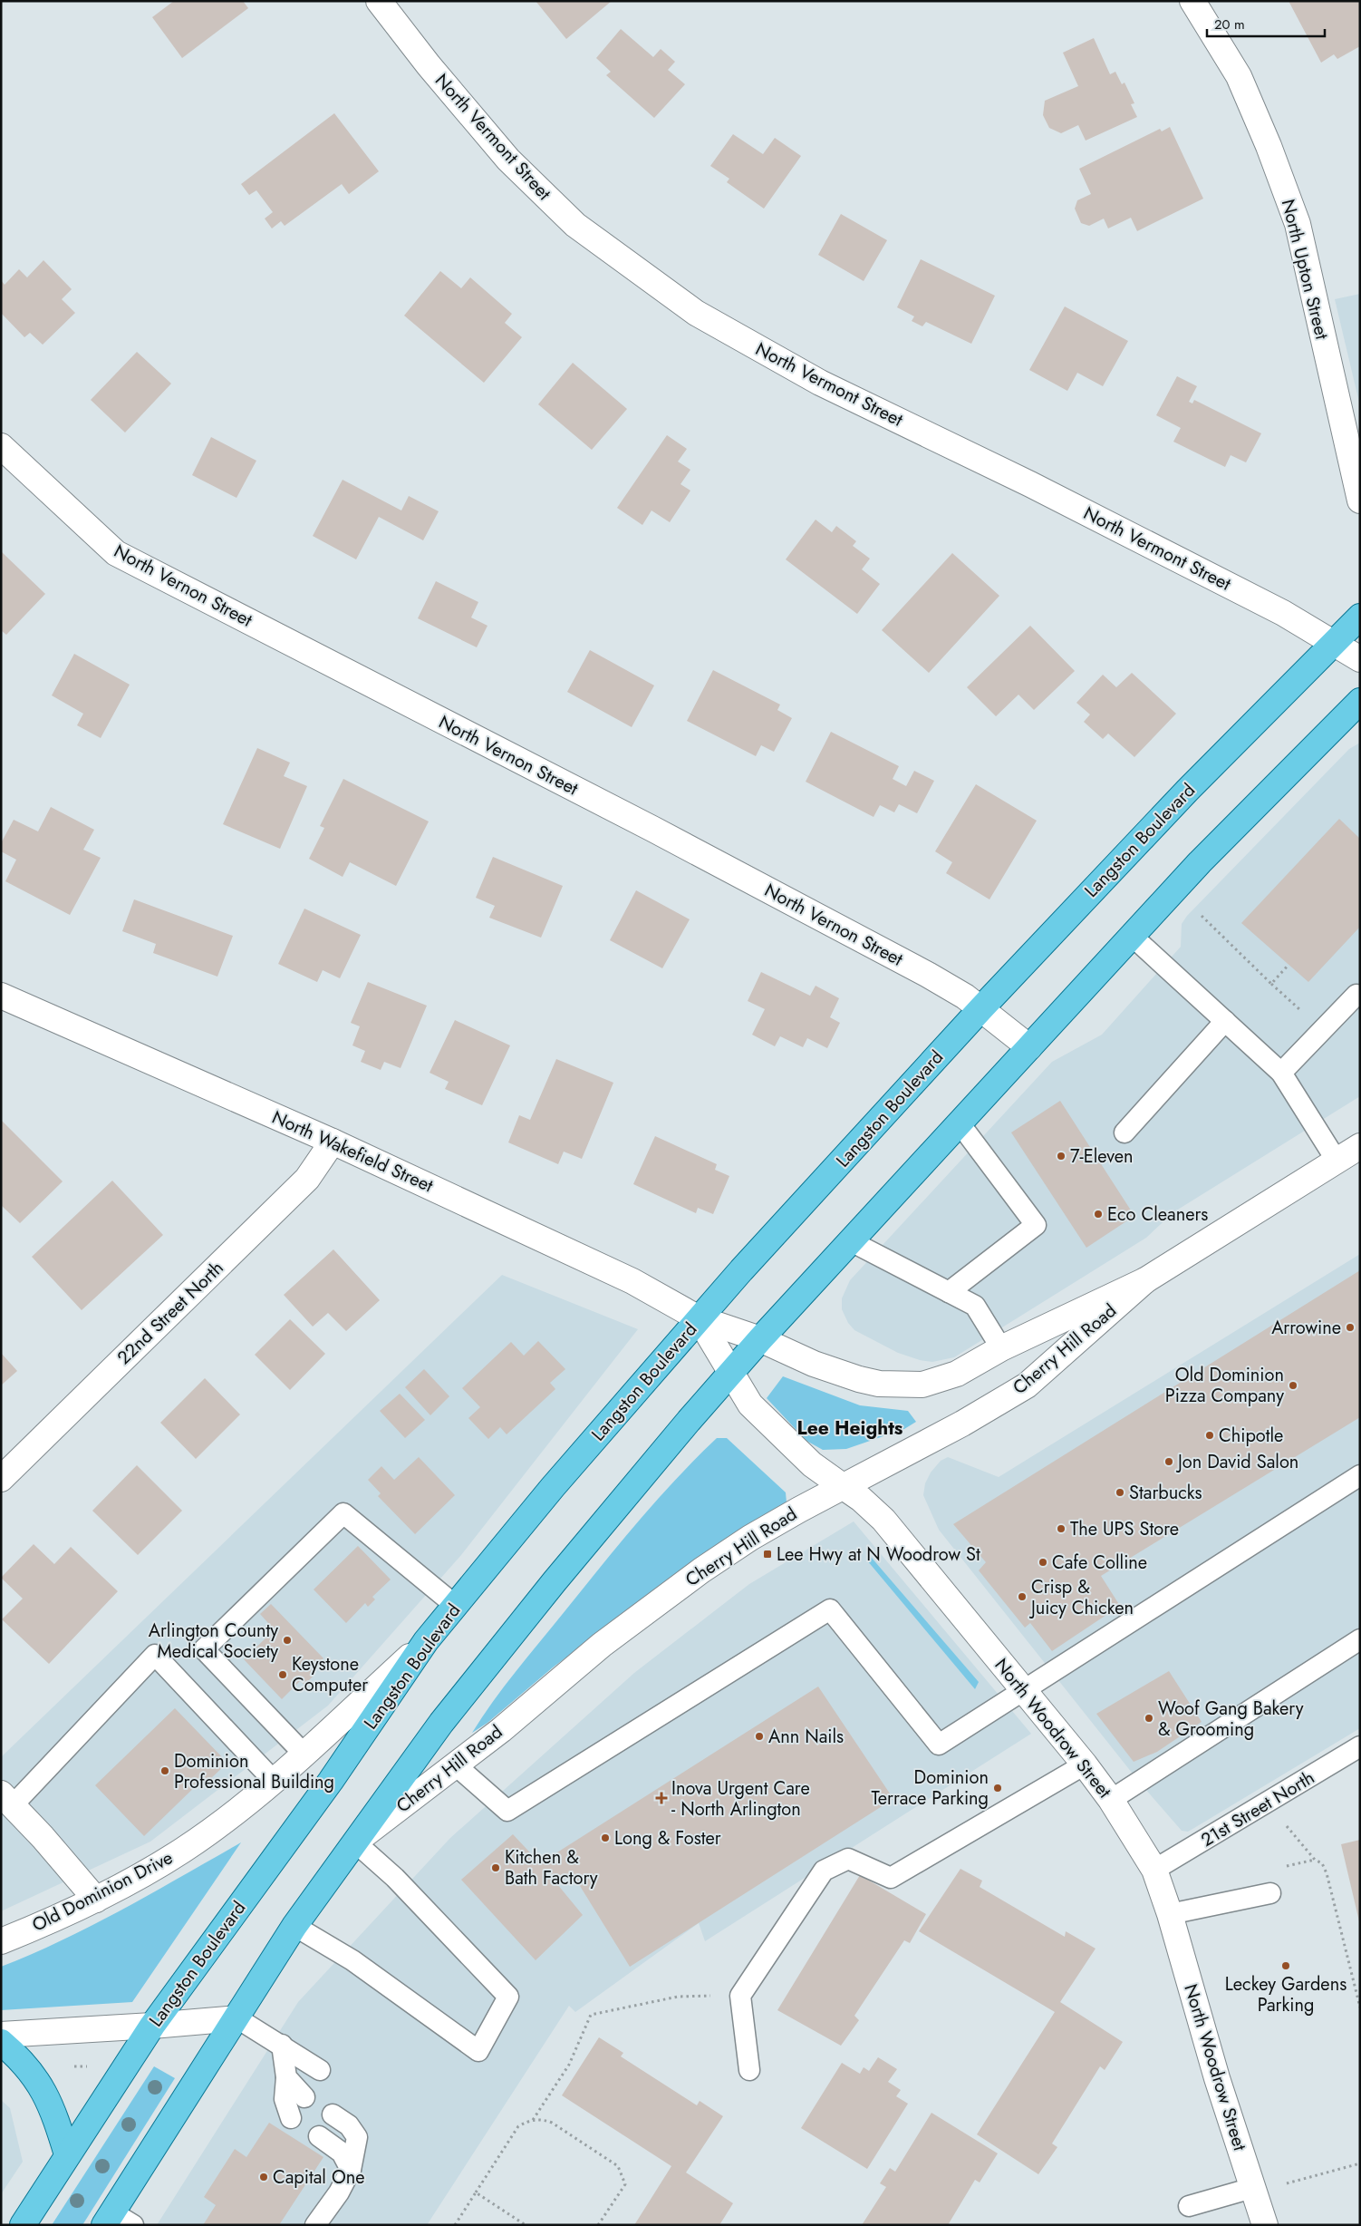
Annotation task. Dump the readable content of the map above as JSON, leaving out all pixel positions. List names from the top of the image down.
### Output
{
  "streets": {
    "main road": ["Langston Boulevard"],
    "street": [
      "North Vermont Street",
      "North Upton Street",
      "North Vernon Street",
      "North Wakefield Street",
      "22nd Street North",
      "Cherry Hill Road",
      "North Woodrow Street",
      "Old Dominion Drive"
    ],
    "lane": ["21st Street North"]
  },
  "crossings": [
    ["North Vermont Street", "Langston Boulevard"],
    ["North Vernon Street", "Langston Boulevard"],
    ["Langston Boulevard", "North Wakefield Street"],
    ["Langston Boulevard", "Cherry Hill Road"],
    ["Langston Boulevard", "North Woodrow Street"],
    ["Langston Boulevard", "Old Dominion Drive"],
    ["North Wakefield Street", "22nd Street North"],
    ["North Wakefield Street", "Cherry Hill Road"],
    ["North Wakefield Street", "North Woodrow Street"],
    ["Cherry Hill Road", "North Woodrow Street"],
    ["North Woodrow Street", "21st Street North"]
  ],
  "districts": ["Lee Heights"],
  "places": {
    "other": [
      "7-Eleven",
      "Eco Cleaners",
      "Arrowine",
      "Old Dominion Pizza Company",
      "Chipotle",
      "Jon David Salon",
      "Starbucks",
      "The UPS Store",
      "Cafe Colline",
      "Crisp & Juicy Chicken",
      "Arlington County Medical Society",
      "Keystone Computer",
      "Woof Gang Bakery & Grooming",
      "Ann Nails",
      "Dominion Professional Building",
      "Dominion Terrace Parking",
      "Long & Foster",
      "Kitchen & Bath Factory",
      "Leckey Gardens Parking",
      "Capital One"
    ],
    "transit": ["Lee Hwy at N Woodrow St"],
    "health": ["Inova Urgent Care - North Arlington"]
  },
  "scale_bar": "20 m"
}
